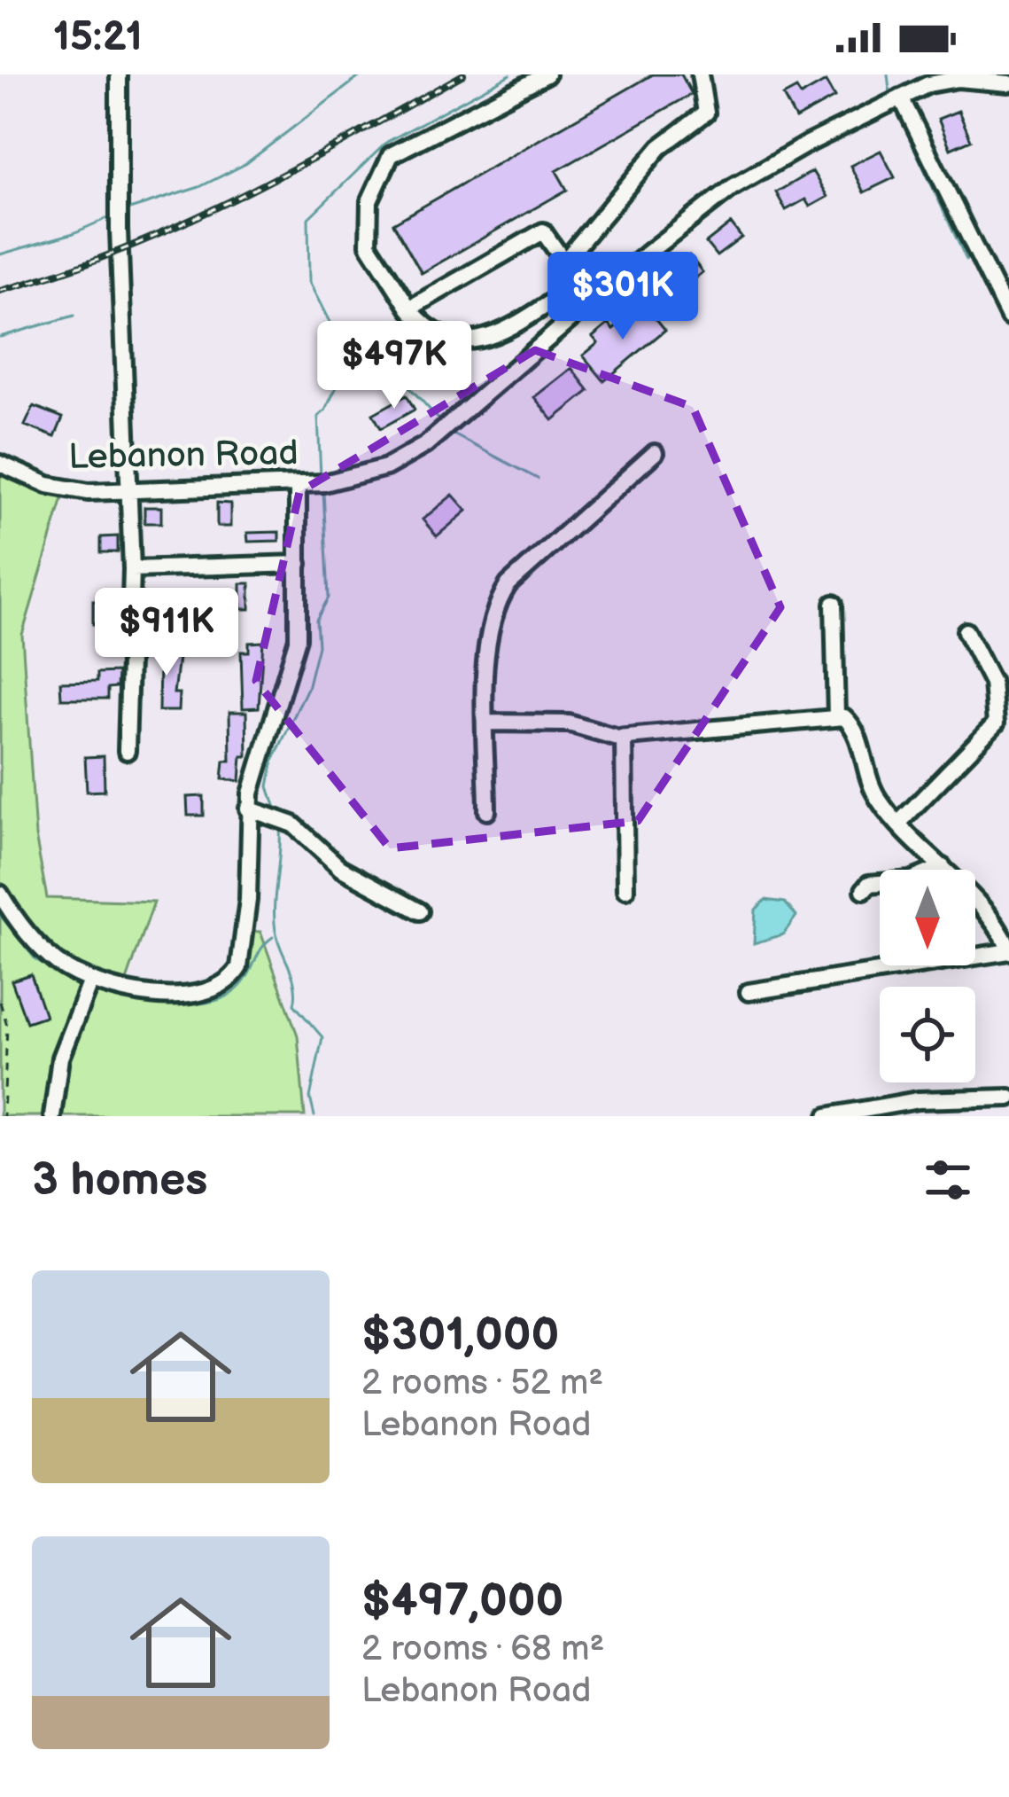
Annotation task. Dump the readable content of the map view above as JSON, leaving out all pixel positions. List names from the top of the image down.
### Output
{
  "streets": {
    "street": ["Lebanon Road"]
  },
  "north": "bottom",
  "page": {
    "status": "15:21",
    "price": ["$301K", "$497K", "$911K"],
    "heading": "3 homes",
    "list": [
      {
        "name": "$301,000",
        "note": "2 rooms · 52 m² · Lebanon Road"
      },
      {
        "name": "$497,000",
        "note": "2 rooms · 68 m² · Lebanon Road"
      }
    ]
  }
}
